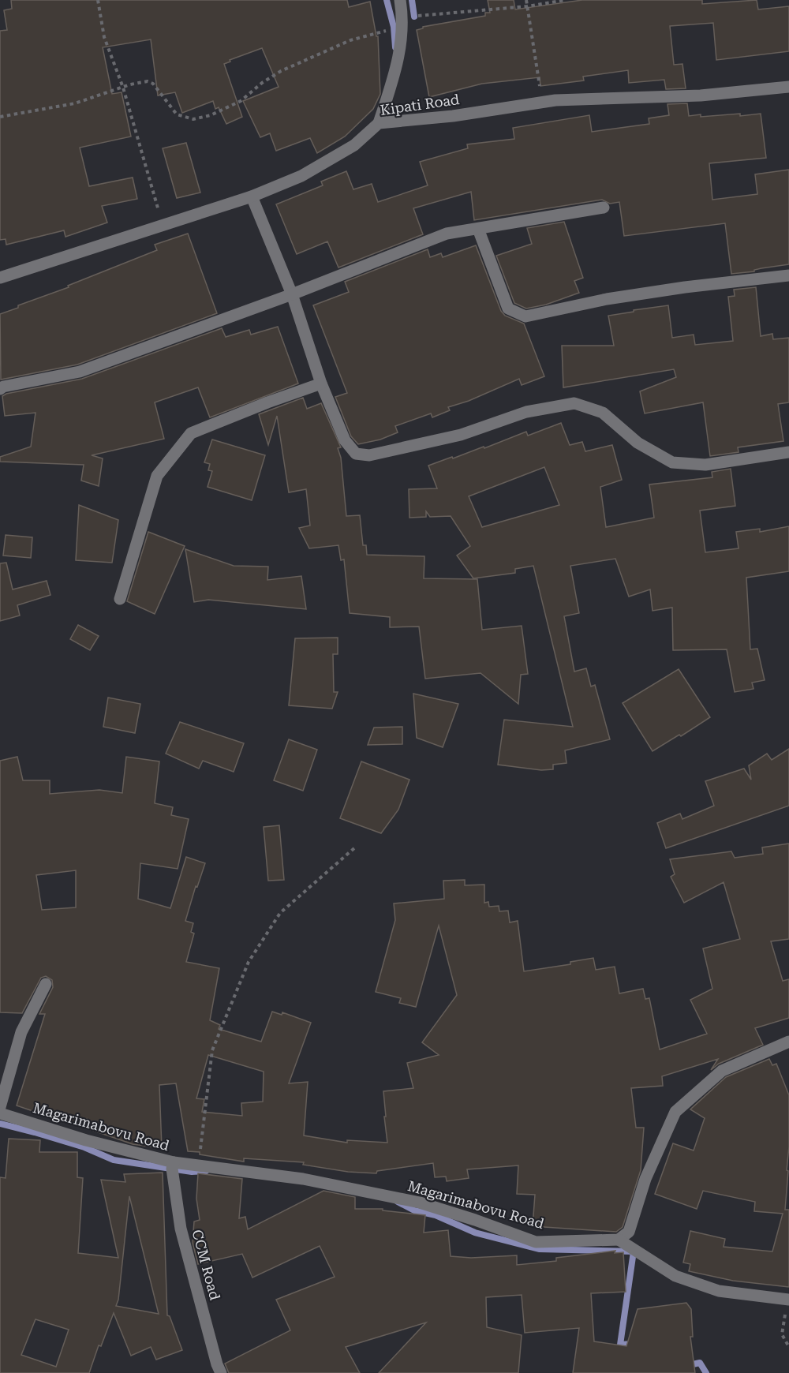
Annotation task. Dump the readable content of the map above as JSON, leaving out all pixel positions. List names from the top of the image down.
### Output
{
  "streets": {
    "street": ["Kipati Road", "Magarimabovu Road", "CCM Road"]
  },
  "crossings": [
    ["Magarimabovu Road", "CCM Road"]
  ]
}
